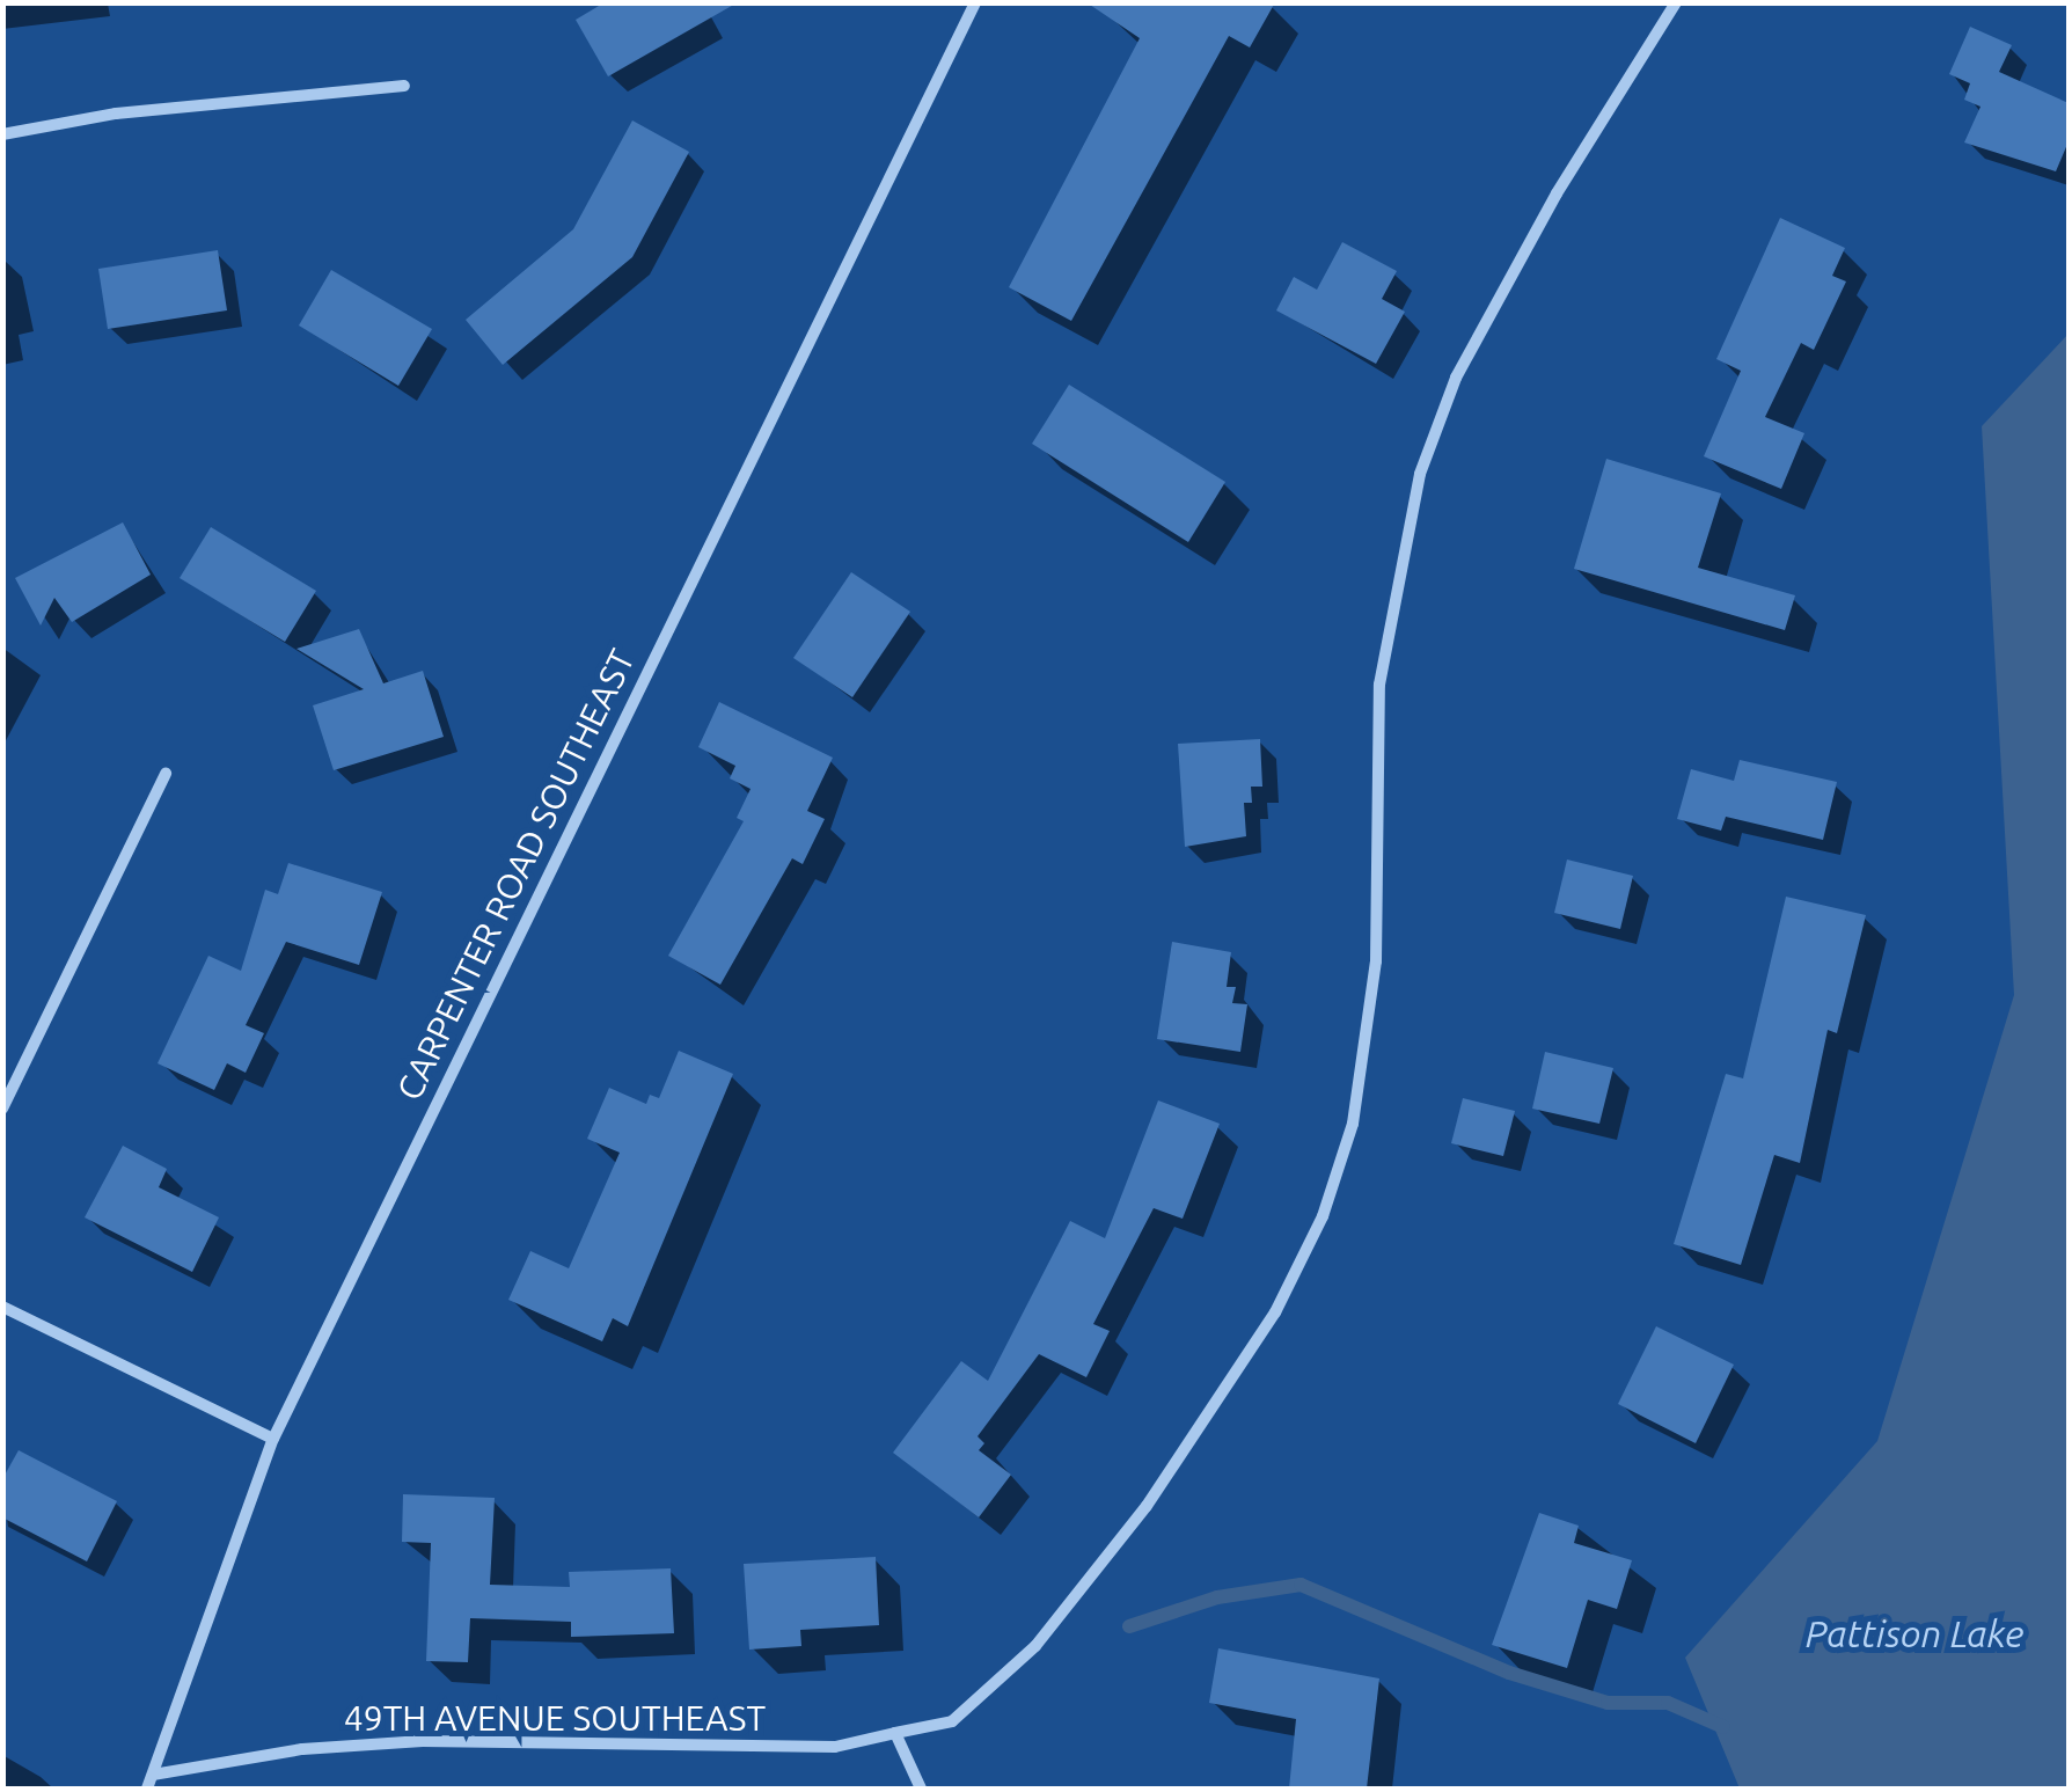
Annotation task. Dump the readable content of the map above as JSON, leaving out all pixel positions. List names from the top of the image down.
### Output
{
  "streets": {
    "street": ["CARPENTER ROAD SOUTHEAST", "49TH AVENUE SOUTHEAST"]
  },
  "crossings": [
    ["CARPENTER ROAD SOUTHEAST", "49TH AVENUE SOUTHEAST"]
  ],
  "water": ["Pattison Lake"]
}
